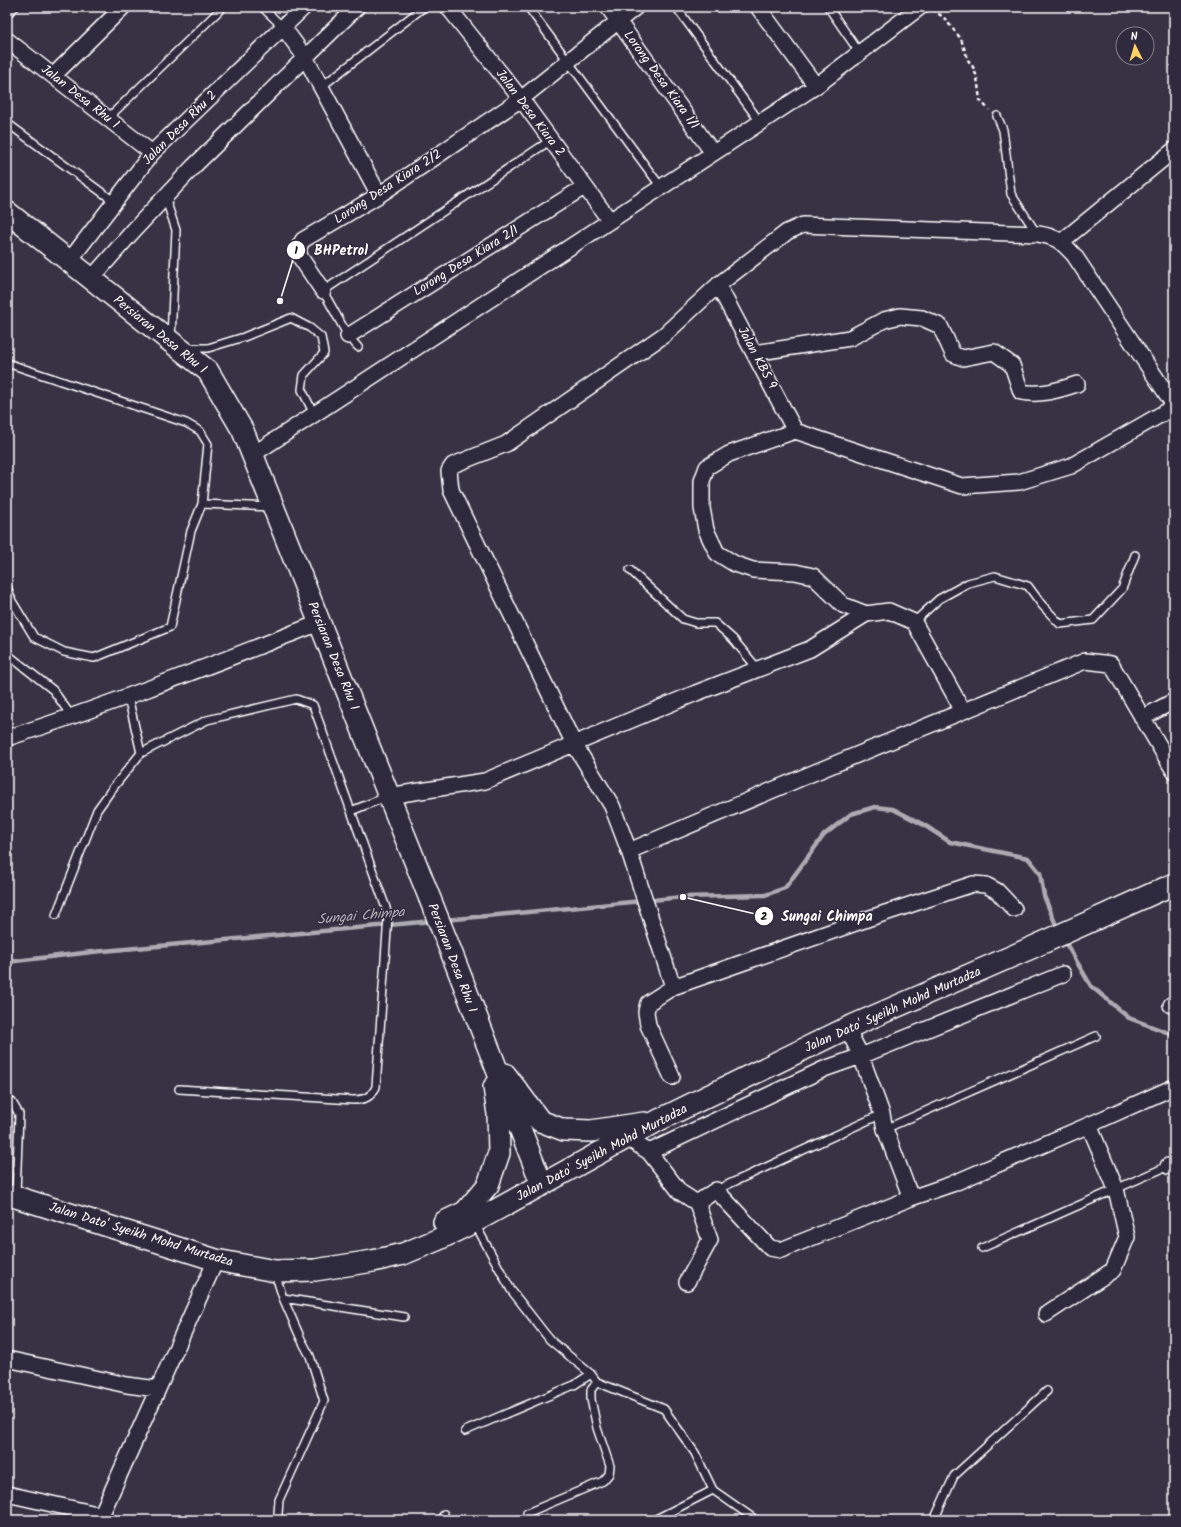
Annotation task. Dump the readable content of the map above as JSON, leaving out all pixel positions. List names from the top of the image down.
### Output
{
  "streets": {
    "main road": ["Persiaran Desa Rhu 1", "Jalan Dato' Syeikh Mohd Murtadza"],
    "street": [
      "Lorong Desa Kiara 1/1",
      "Jalan Desa Rhu 1",
      "Jalan Desa Kiara 2",
      "Jalan Desa Rhu 2",
      "Lorong Desa Kiara 2/2",
      "Lorong Desa Kiara 2/1",
      "Jalan KBS 9"
    ]
  },
  "crossings": [
    ["Lorong Desa Kiara 1/1", "Lorong Desa Kiara 2/2"],
    ["Jalan Desa Rhu 1", "Jalan Desa Rhu 2"],
    ["Jalan Desa Kiara 2", "Lorong Desa Kiara 2/2"],
    ["Jalan Desa Kiara 2", "Lorong Desa Kiara 2/1"],
    ["Jalan Desa Rhu 2", "Persiaran Desa Rhu 1"],
    ["Persiaran Desa Rhu 1", "Jalan Dato' Syeikh Mohd Murtadza"]
  ],
  "water": ["Sungai Chimpa"],
  "places": ["BHPetrol", "Sungai Chimpa"],
  "north": "top"
}
